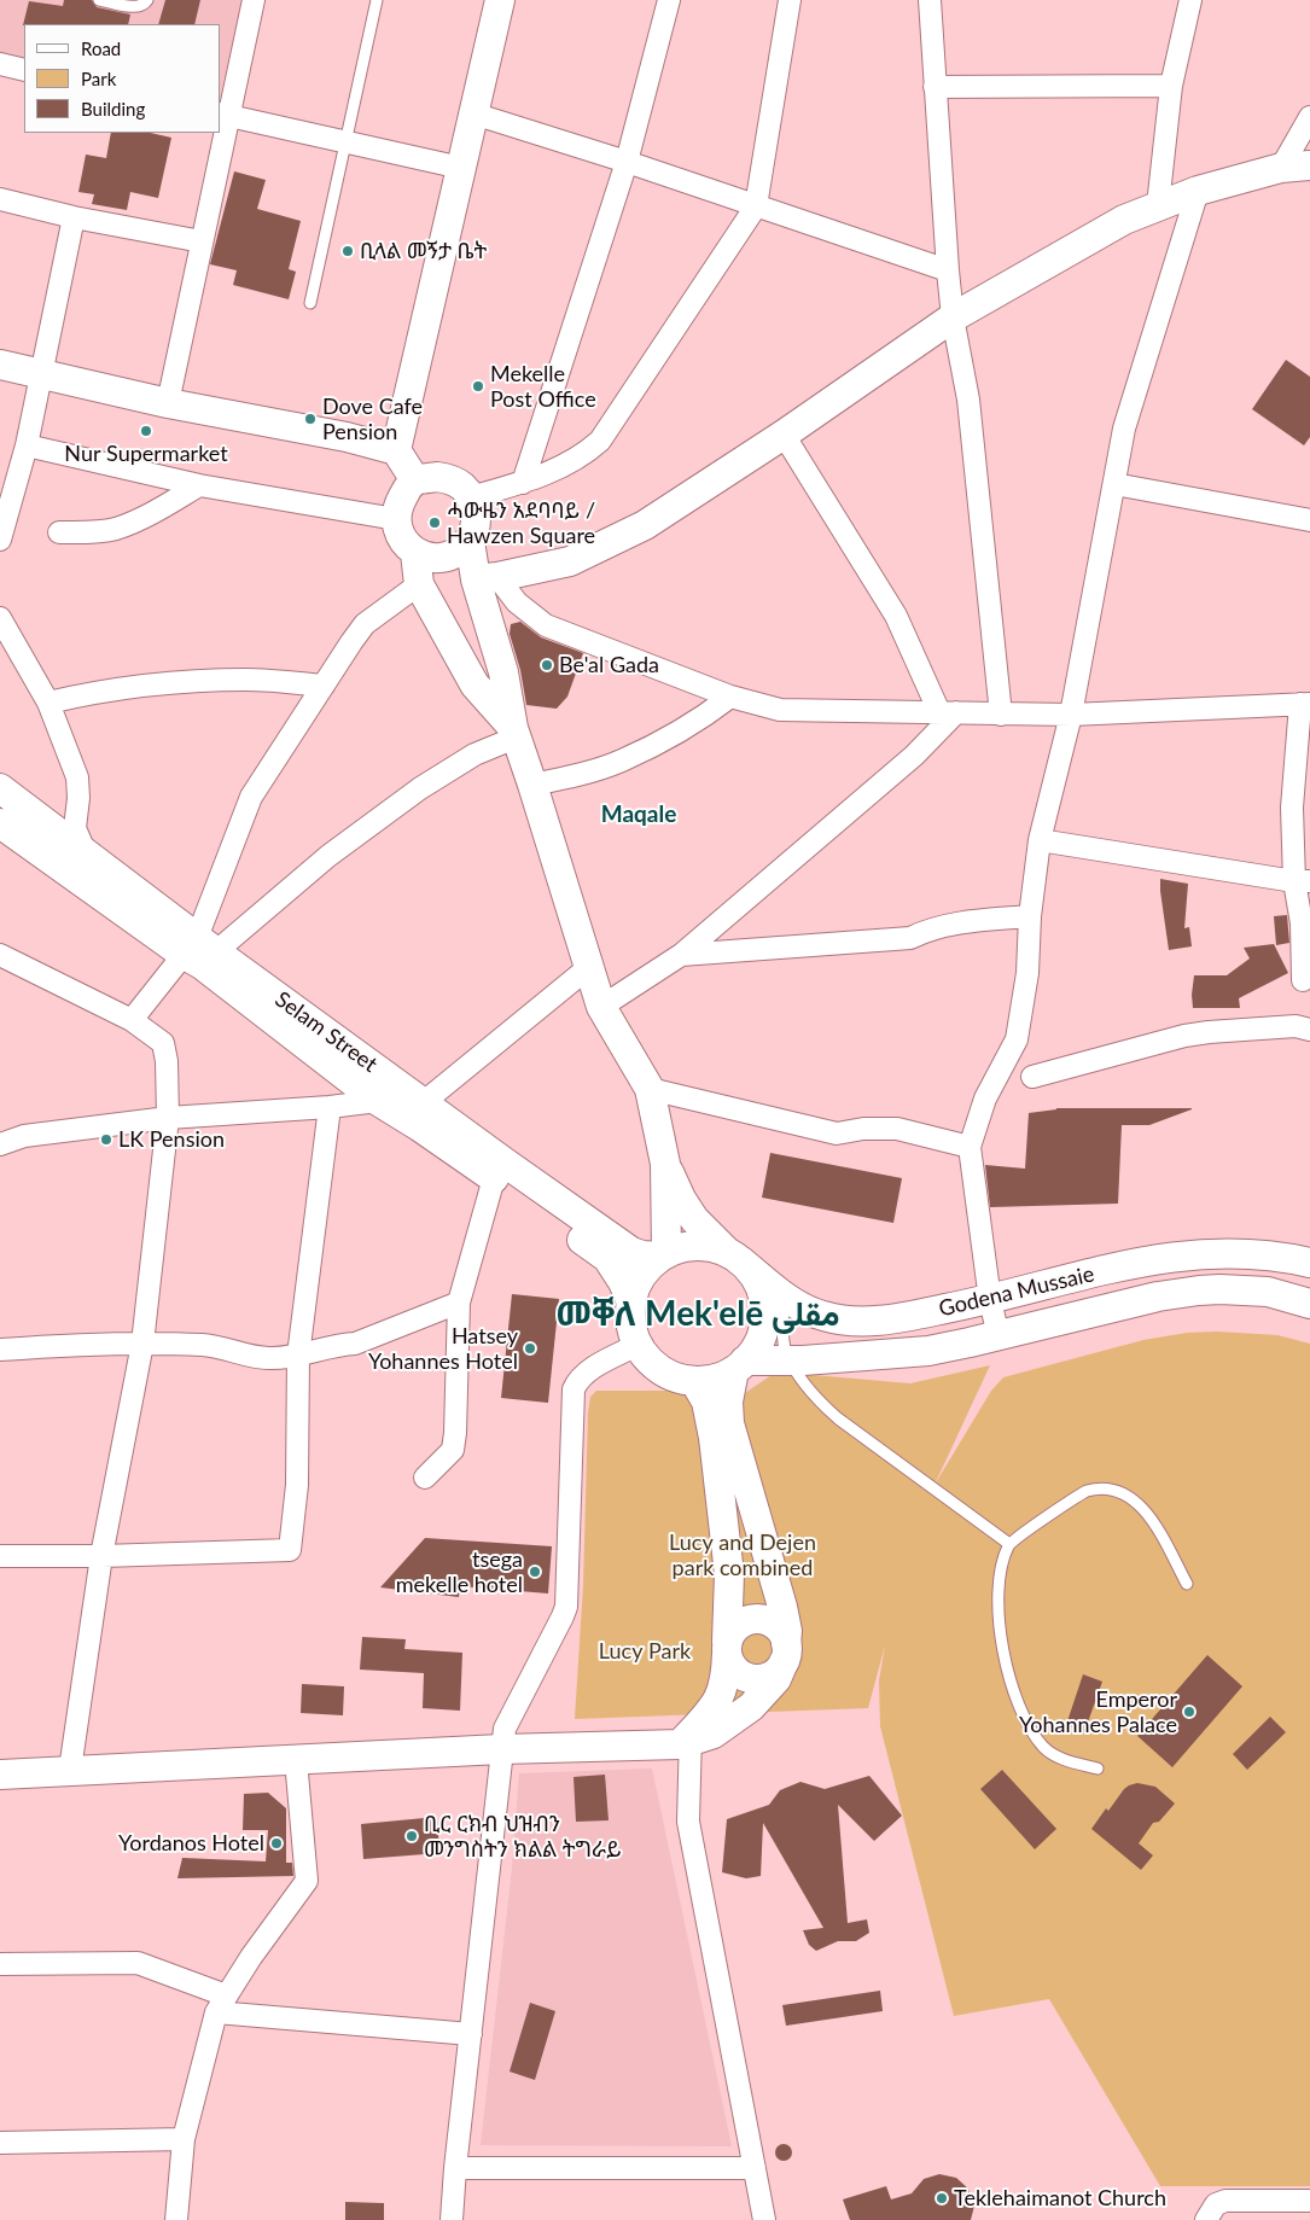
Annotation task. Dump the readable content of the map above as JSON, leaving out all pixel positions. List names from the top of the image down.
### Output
{
  "streets": {
    "street": ["Selam Street", "Godena Mussaie"]
  },
  "districts": ["Maqale", "መቐለ Mek'elē مقلى"],
  "parks": ["Lucy and Dejen park combined", "Lucy Park"],
  "places": [
    "ቢላል መኝታ ቤት",
    "Mekelle Post Office",
    "Dove Cafe Pension",
    "Nur Supermarket",
    "ሓውዜን አደባባይ / Hawzen Square",
    "Be'al Gada",
    "LK Pension",
    "Hatsey Yohannes Hotel",
    "tsega mekelle hotel",
    "Emperor Yohannes Palace",
    "ቢር ርክብ ህዝብን መንግስትን ክልል ትግራይ",
    "Yordanos Hotel",
    "Teklehaimanot Church"
  ],
  "legend": ["Road", "Park", "Building"]
}
